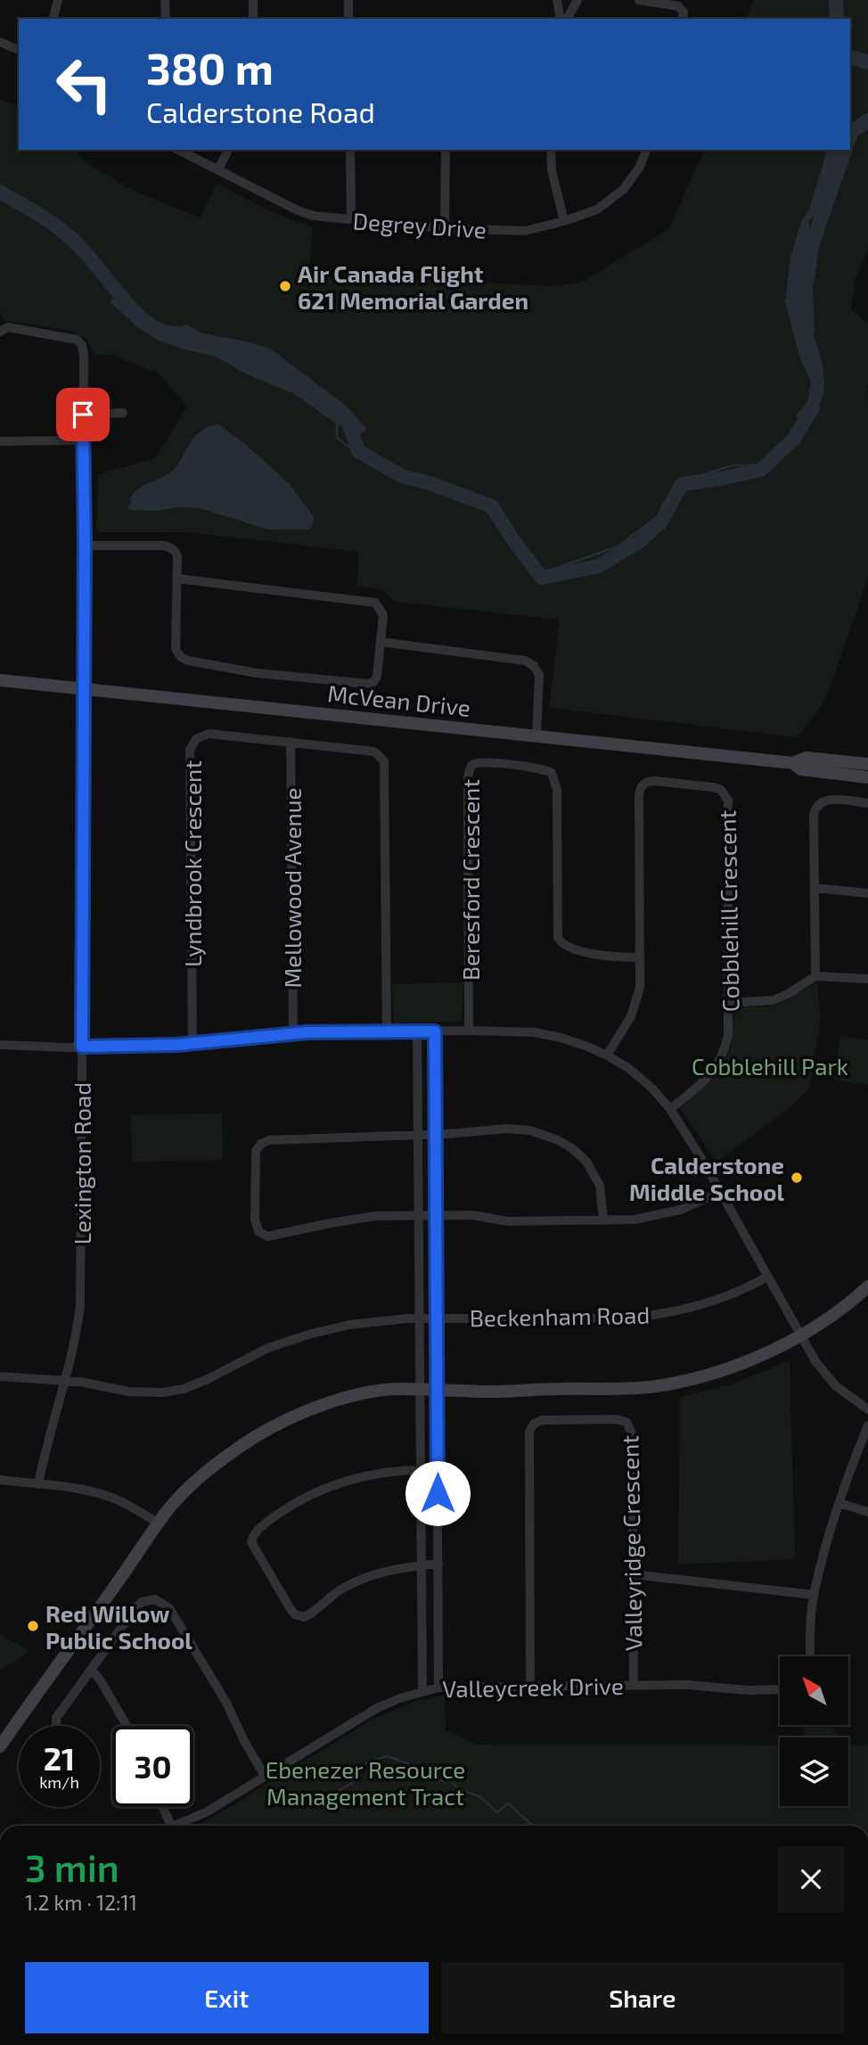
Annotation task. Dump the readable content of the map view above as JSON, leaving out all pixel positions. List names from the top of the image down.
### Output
{
  "streets": {
    "main road": ["McVean Drive"],
    "street": [
      "Degrey Drive",
      "Lyndbrook Crescent",
      "Beresford Crescent",
      "Mellowood Avenue",
      "Cobblehill Crescent",
      "Lexington Road",
      "Beckenham Road",
      "Valleyridge Crescent",
      "Valleycreek Drive"
    ]
  },
  "crossings": [
    ["McVean Drive", "Lexington Road"],
    ["Lyndbrook Crescent", "Mellowood Avenue"],
    ["Beresford Crescent", "Cobblehill Crescent"],
    ["Lexington Road", "Beckenham Road"],
    ["Valleyridge Crescent", "Valleycreek Drive"]
  ],
  "parks": ["Cobblehill Park", "Ebenezer Resource Management Tract"],
  "places": ["Air Canada Flight 621 Memorial Garden", "Calderstone Middle School", "Red Willow Public School"],
  "north": "top left",
  "page": {
    "turn": ["380 m", "Calderstone Road"],
    "speed": "21 km/h",
    "limit": "30",
    "heading": ["3 min", "1.2 km · 12:11"],
    "buttons": ["Exit", "Share"]
  }
}
